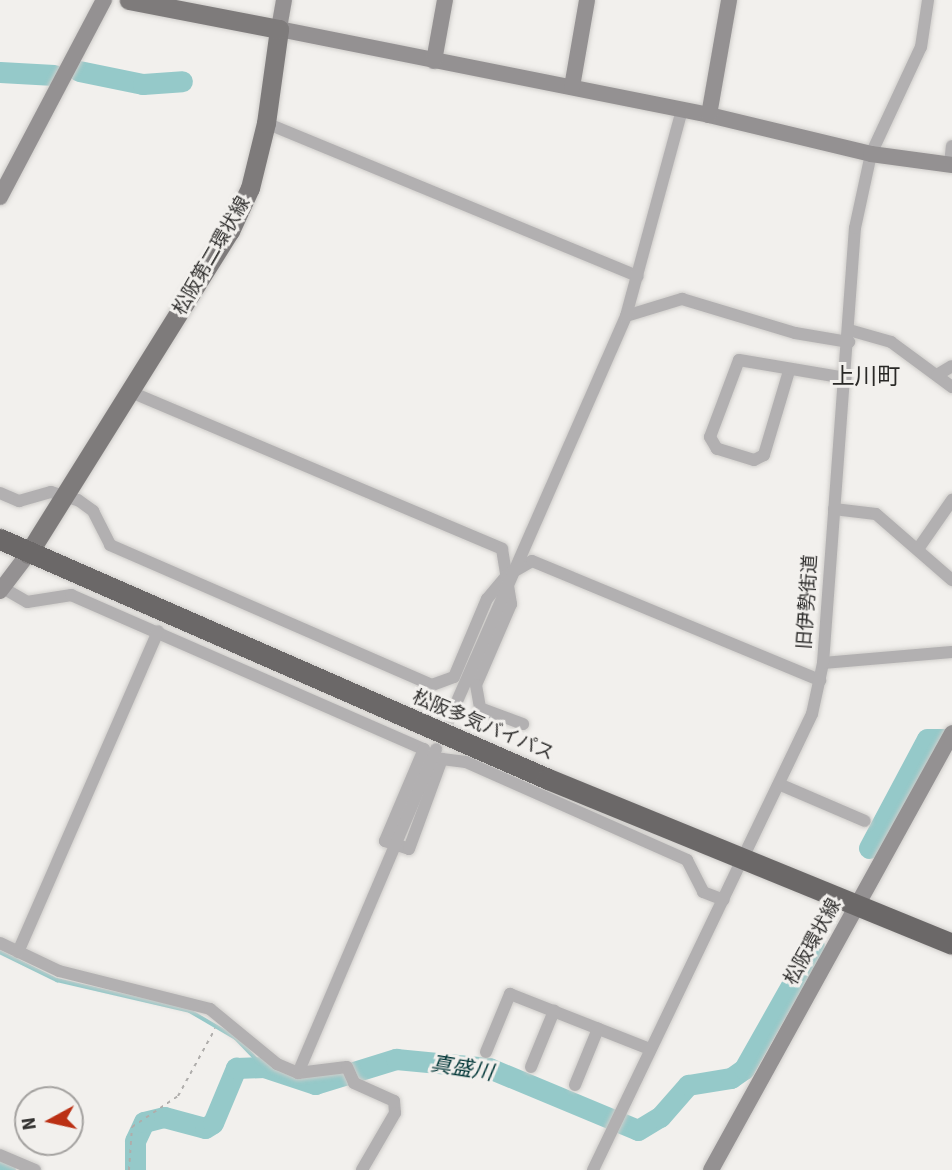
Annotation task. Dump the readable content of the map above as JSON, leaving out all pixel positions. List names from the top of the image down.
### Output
{
  "streets": {
    "highway": ["松阪多気バイパス"],
    "main road": ["松阪第二環状線"],
    "street": ["旧伊勢街道", "松阪環状線"]
  },
  "crossings": [
    ["松阪第二環状線", "松阪多気バイパス"],
    ["旧伊勢街道", "松阪多気バイパス"],
    ["松阪多気バイパス", "松阪環状線"]
  ],
  "districts": ["上川町"],
  "water": ["真盛川"],
  "north": "left"
}
